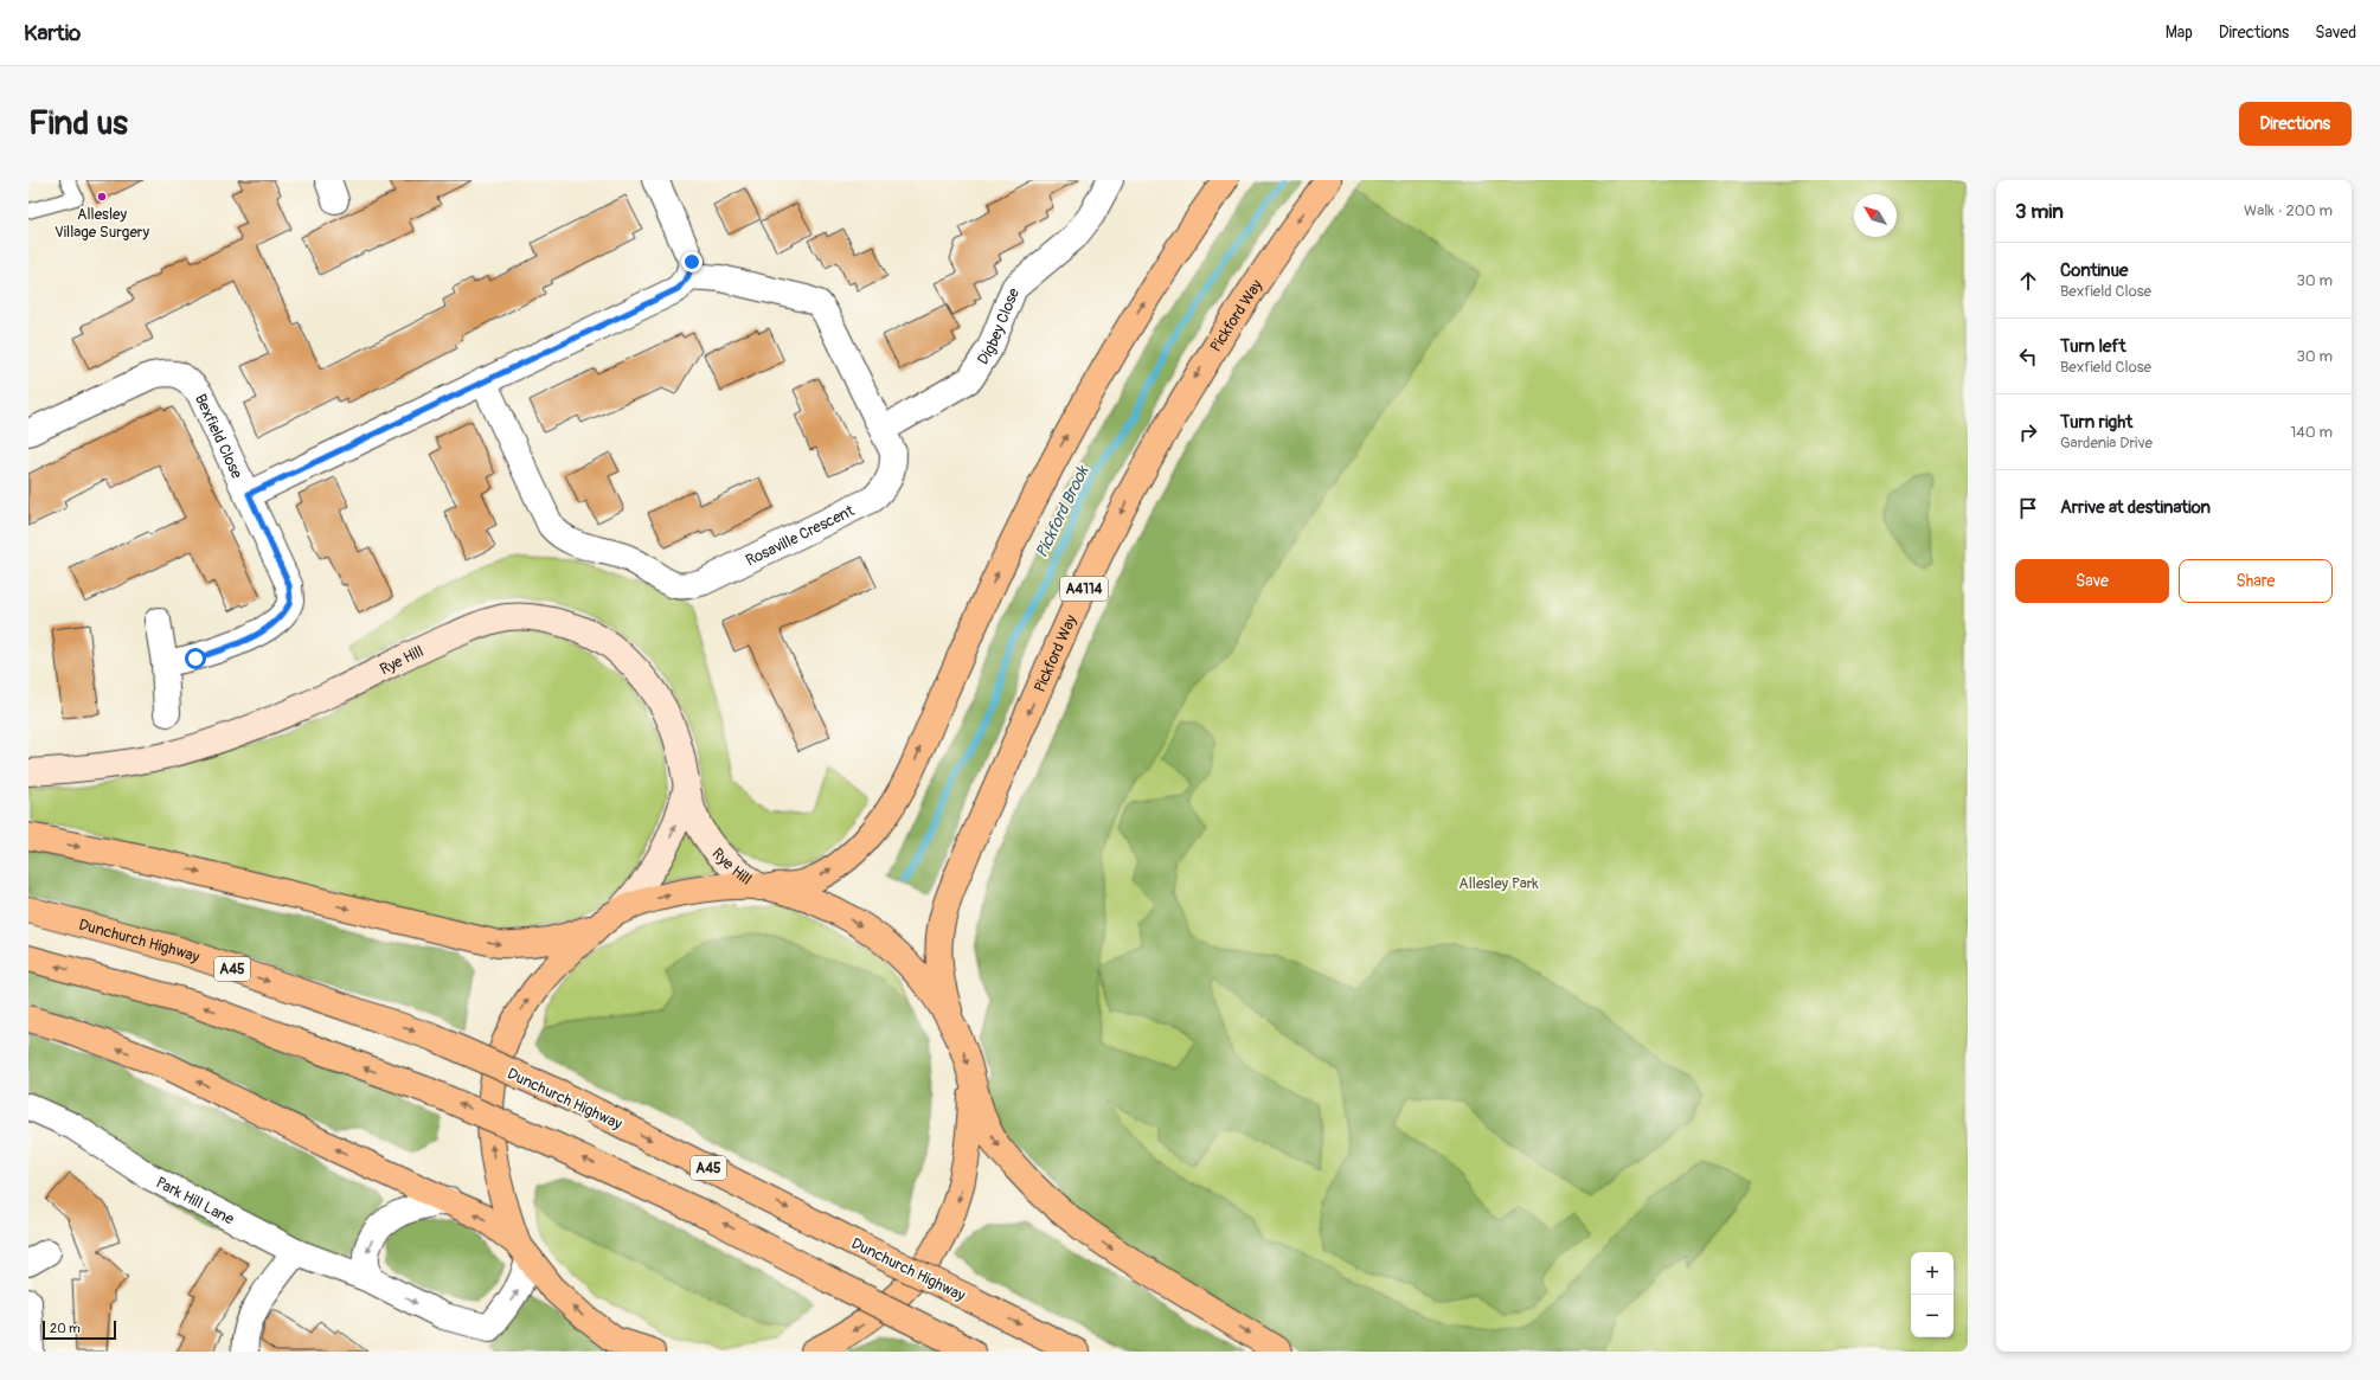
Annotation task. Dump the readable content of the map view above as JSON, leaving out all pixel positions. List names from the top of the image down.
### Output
{
  "streets": {
    "highway": [
      "Pickford Way",
      "A4114",
      "Dunchurch Highway",
      "A45"
    ],
    "street": [
      "Digbey Close",
      "Bexfield Close",
      "Rosaville Crescent",
      "Rye Hill",
      "Park Hill Lane"
    ]
  },
  "crossings": [
    ["Digbey Close", "Rosaville Crescent"]
  ],
  "water": ["Pickford Brook"],
  "parks": ["Allesley Park"],
  "places": ["Allesley Village Surgery"],
  "scale_bar": "20 m",
  "north": "top left",
  "page": {
    "header": "Kartio",
    "nav": ["Map", "Directions", "Saved"],
    "buttons": [
      "Directions",
      ["Save", "Share"]
    ],
    "title": "Find us",
    "heading": ["3 min", "Walk · 200 m"],
    "list": [
      ["Continue", "Bexfield Close", "30 m"],
      ["Turn left", "Bexfield Close", "30 m"],
      ["Turn right", "Gardenia Drive", "140 m"],
      "Arrive at destination"
    ],
    "map_buttons": ["+", "−"],
    "scale": "20 m"
  }
}
